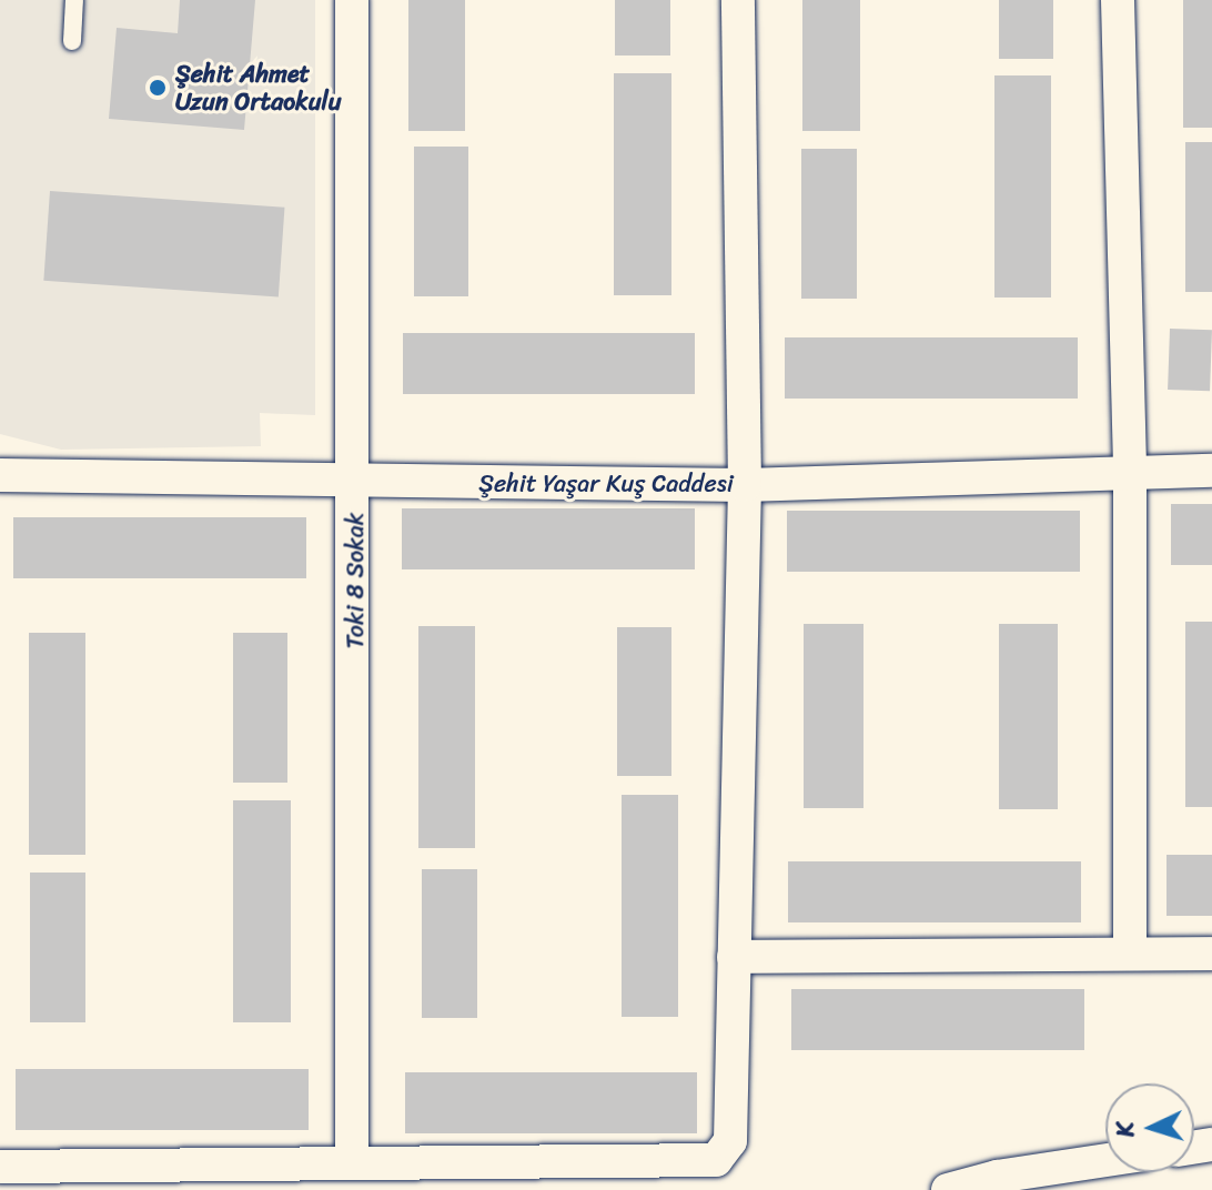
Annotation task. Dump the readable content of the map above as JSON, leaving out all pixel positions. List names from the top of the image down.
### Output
{
  "streets": {
    "street": ["Şehit Yaşar Kuş Caddesi", "Toki 8 Sokak"]
  },
  "crossings": [
    ["Şehit Yaşar Kuş Caddesi", "Toki 8 Sokak"]
  ],
  "places": ["Şehit Ahmet Uzun Ortaokulu"],
  "north": "left"
}
